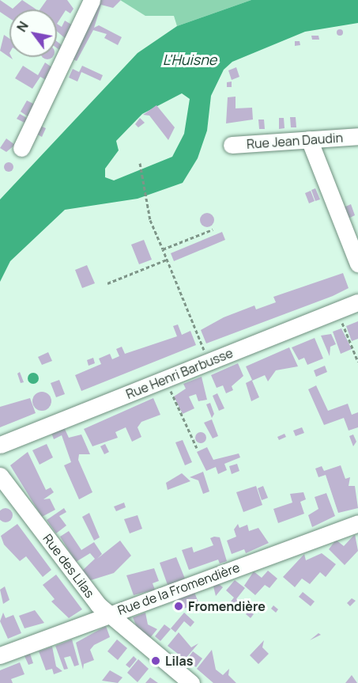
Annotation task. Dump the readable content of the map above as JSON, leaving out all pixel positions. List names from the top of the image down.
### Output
{
  "streets": {
    "street": [
      "Rue Jean Daudin",
      "Rue Henri Barbusse",
      "Rue des Lilas",
      "Rue de la Fromendière"
    ]
  },
  "crossings": [
    ["Rue des Lilas", "Rue de la Fromendière"]
  ],
  "water": ["L'Huisne"],
  "places": ["Fromendière", "Lilas"],
  "north": "top left"
}
